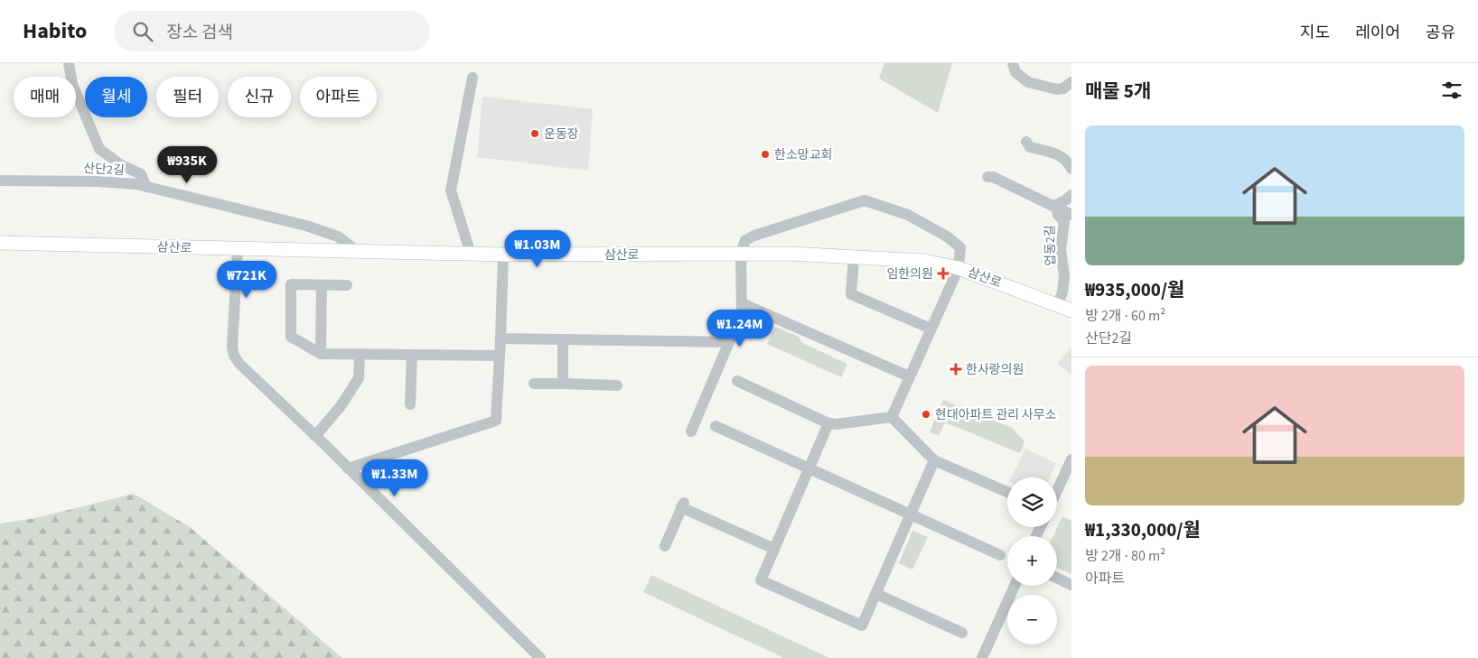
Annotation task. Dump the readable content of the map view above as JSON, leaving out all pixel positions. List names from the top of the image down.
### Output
{
  "streets": {
    "main road": ["삼산로"],
    "street": ["산단2길", "업동2길"]
  },
  "crossings": [
    ["산단2길", "삼산로"],
    ["업동2길", "삼산로"]
  ],
  "places": {
    "other": ["운동장", "한소망교회", "현대아파트 관리 사무소"],
    "health": ["임한의원", "한사랑의원"]
  },
  "page": {
    "header": "Habito",
    "search": "장소 검색",
    "nav": ["지도", "레이어", "공유"],
    "heading": "매물 5개",
    "chip": [
      "매매",
      "월세",
      "필터",
      "신규",
      "아파트"
    ],
    "list": [
      {
        "name": "₩935,000/월",
        "note": "방 2개 · 60 m² · 산단2길"
      },
      {
        "name": "₩1,330,000/월",
        "note": "방 2개 · 80 m² · 아파트"
      }
    ],
    "price": [
      "₩935K",
      "₩1.03M",
      "₩721K",
      "₩1.24M",
      "₩1.33M"
    ],
    "map_buttons": ["+", "−"]
  }
}
